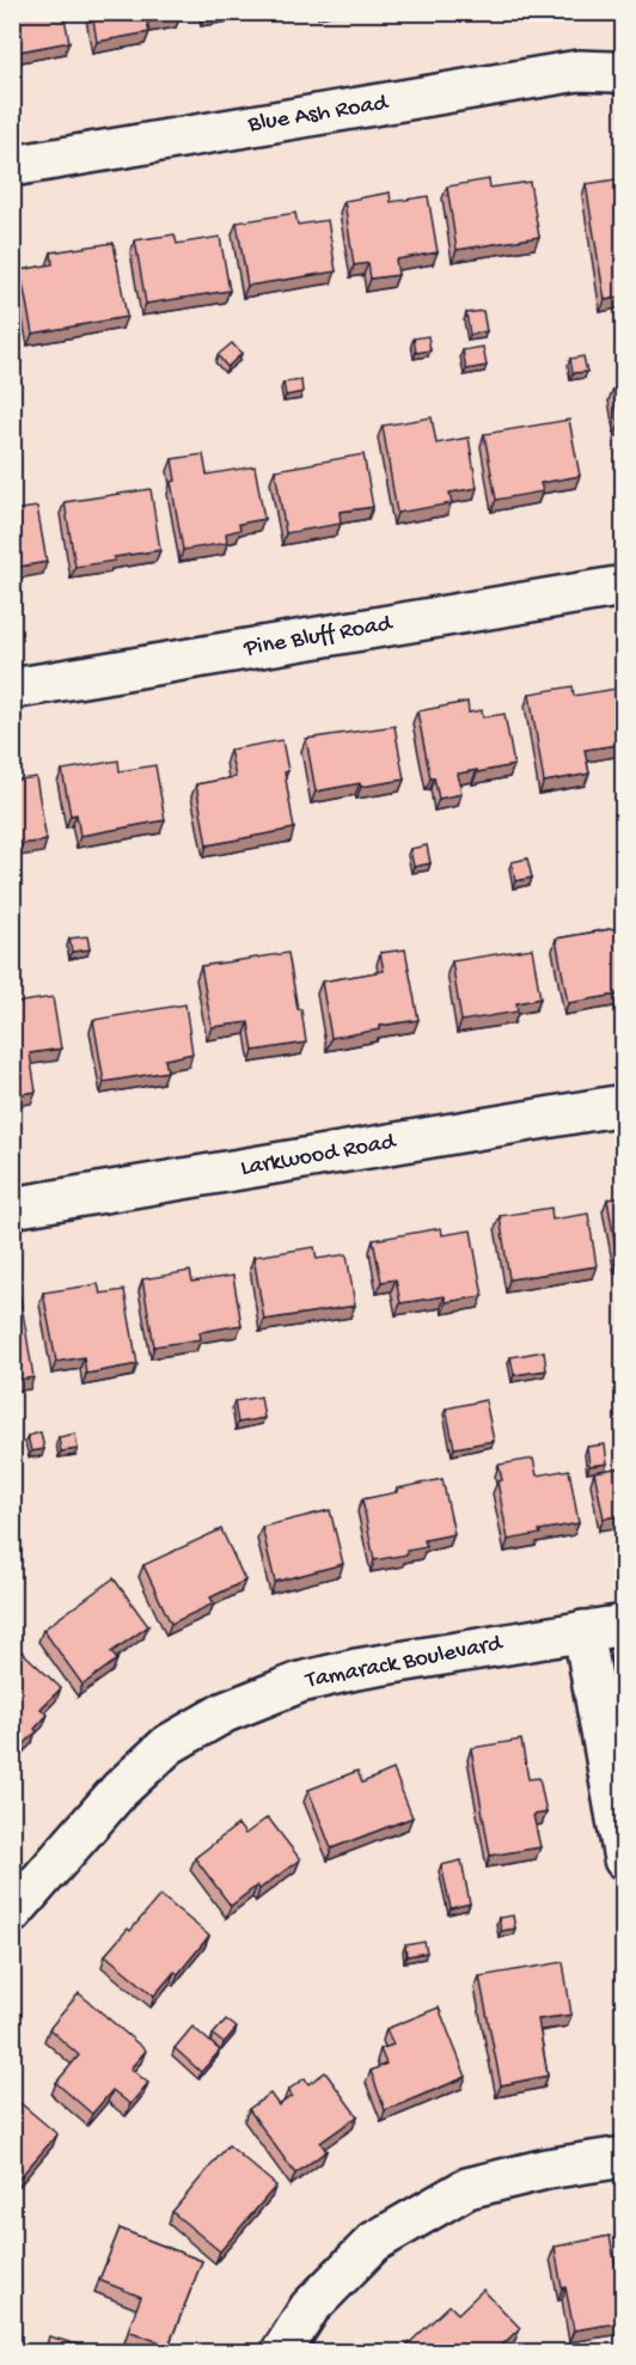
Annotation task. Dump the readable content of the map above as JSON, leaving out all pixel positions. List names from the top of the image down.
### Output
{
  "streets": {
    "street": [
      "Blue Ash Road",
      "Pine Bluff Road",
      "Larkwood Road",
      "Tamarack Boulevard"
    ]
  }
}
